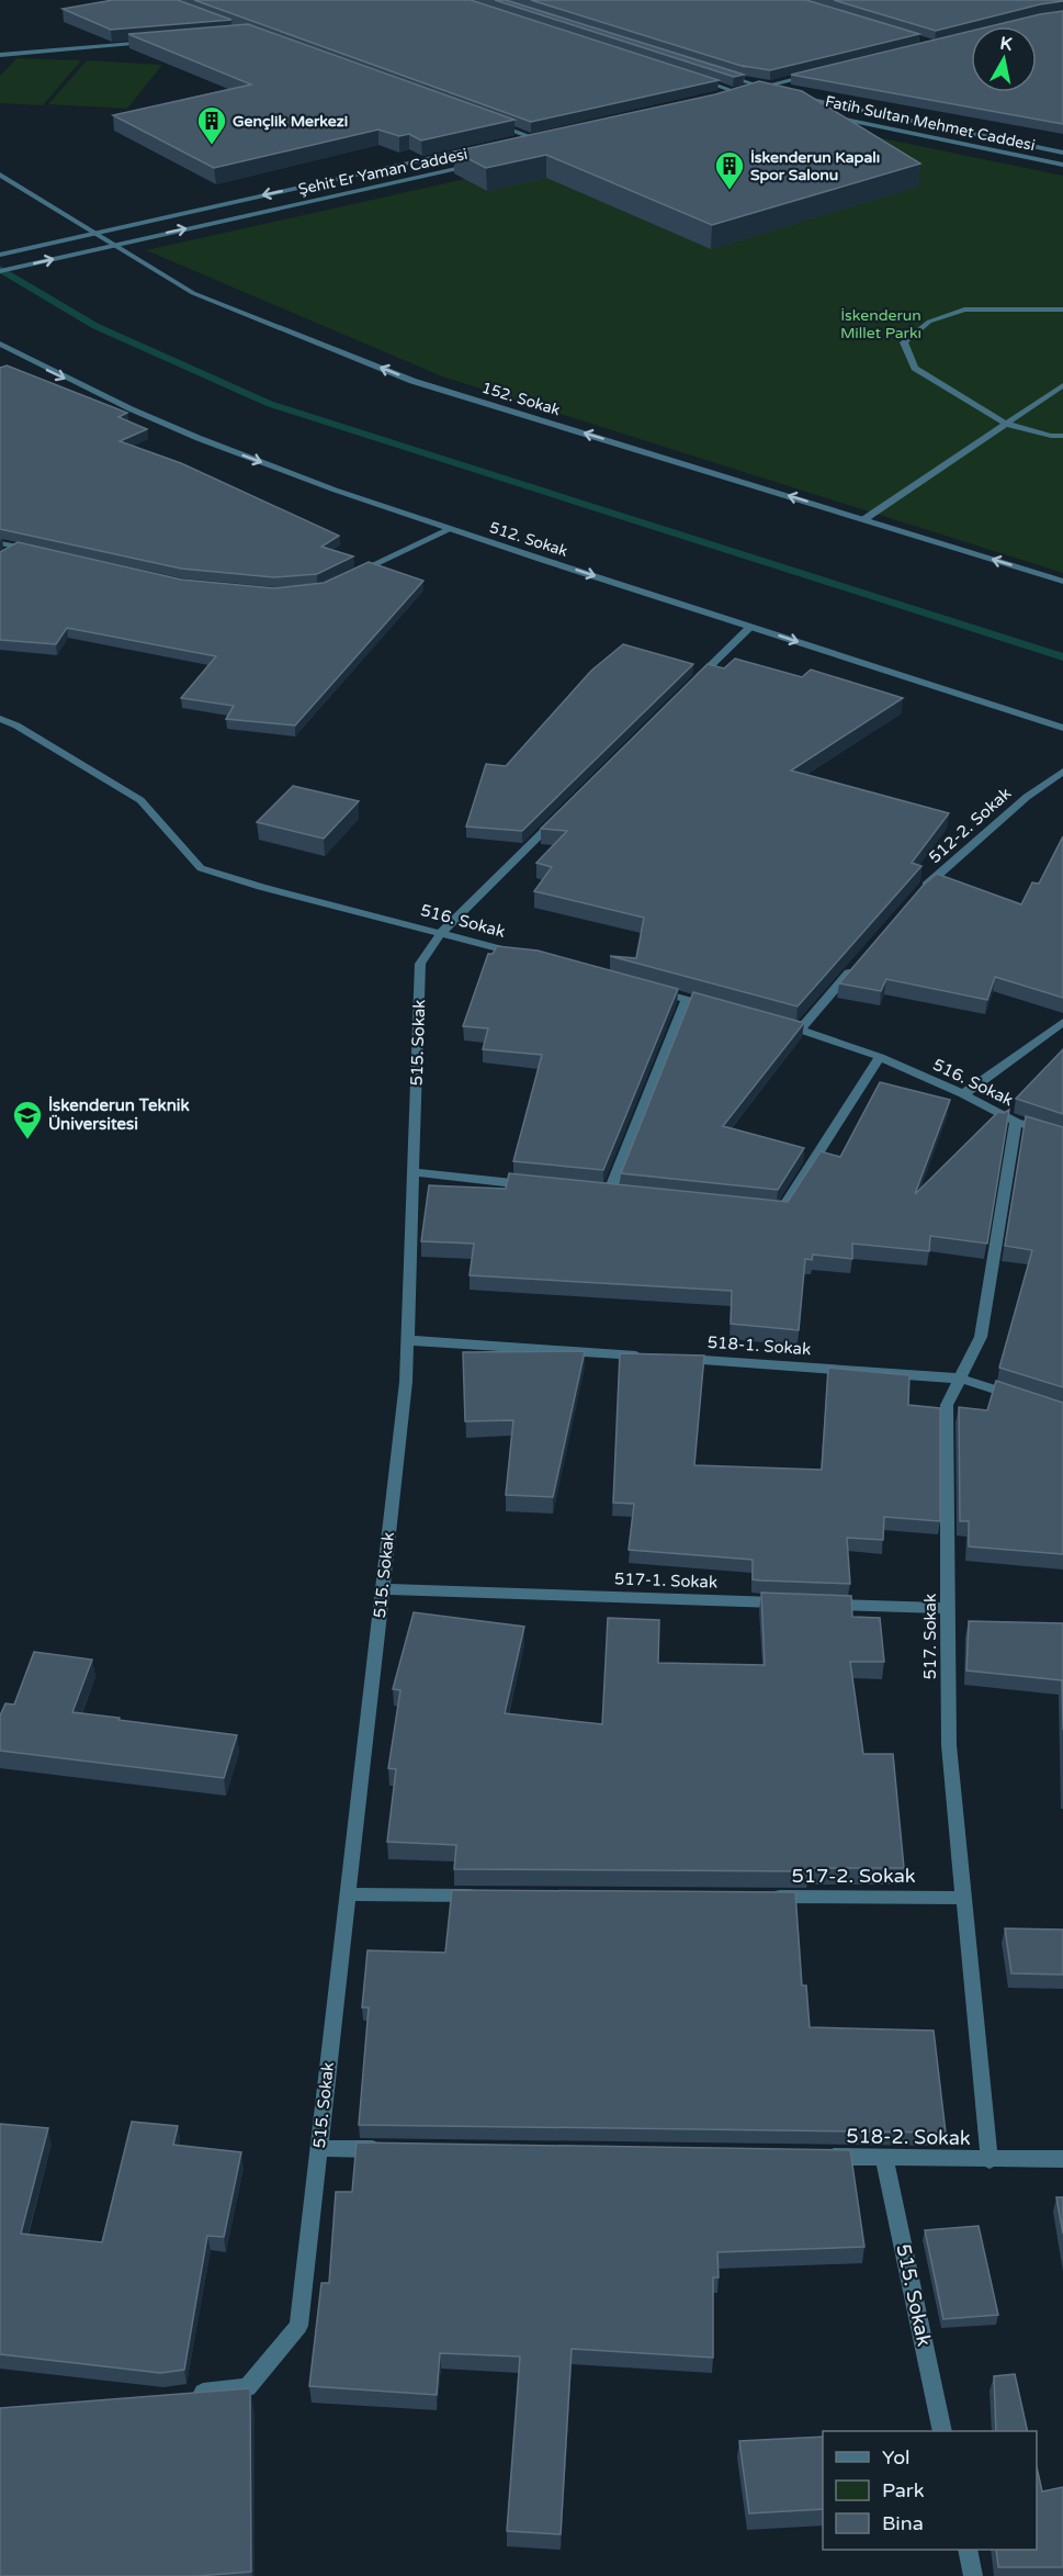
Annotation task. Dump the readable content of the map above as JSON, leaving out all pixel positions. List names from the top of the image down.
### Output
{
  "streets": {
    "street": [
      "Fatih Sultan Mehmet Caddesi",
      "Şehit Er Yaman Caddesi",
      "152. Sokak",
      "512. Sokak",
      "512-2. Sokak",
      "516. Sokak",
      "515. Sokak",
      "518-1. Sokak",
      "517-1. Sokak",
      "517. Sokak",
      "517-2. Sokak",
      "518-2. Sokak"
    ]
  },
  "crossings": [
    ["Şehit Er Yaman Caddesi", "152. Sokak"],
    ["516. Sokak", "515. Sokak"],
    ["516. Sokak", "517. Sokak"],
    ["515. Sokak", "517-1. Sokak"],
    ["515. Sokak", "518-2. Sokak"],
    ["518-1. Sokak", "517. Sokak"],
    ["517. Sokak", "517-2. Sokak"],
    ["517. Sokak", "518-2. Sokak"]
  ],
  "one_way": ["152. Sokak", "512. Sokak"],
  "parks": ["İskenderun Millet Parkı"],
  "places": {
    "building": ["Gençlik Merkezi", "İskenderun Kapalı Spor Salonu"],
    "school or university": ["İskenderun Teknik Üniversitesi"]
  },
  "legend": ["Yol", "Park", "Bina"],
  "north": "top"
}
